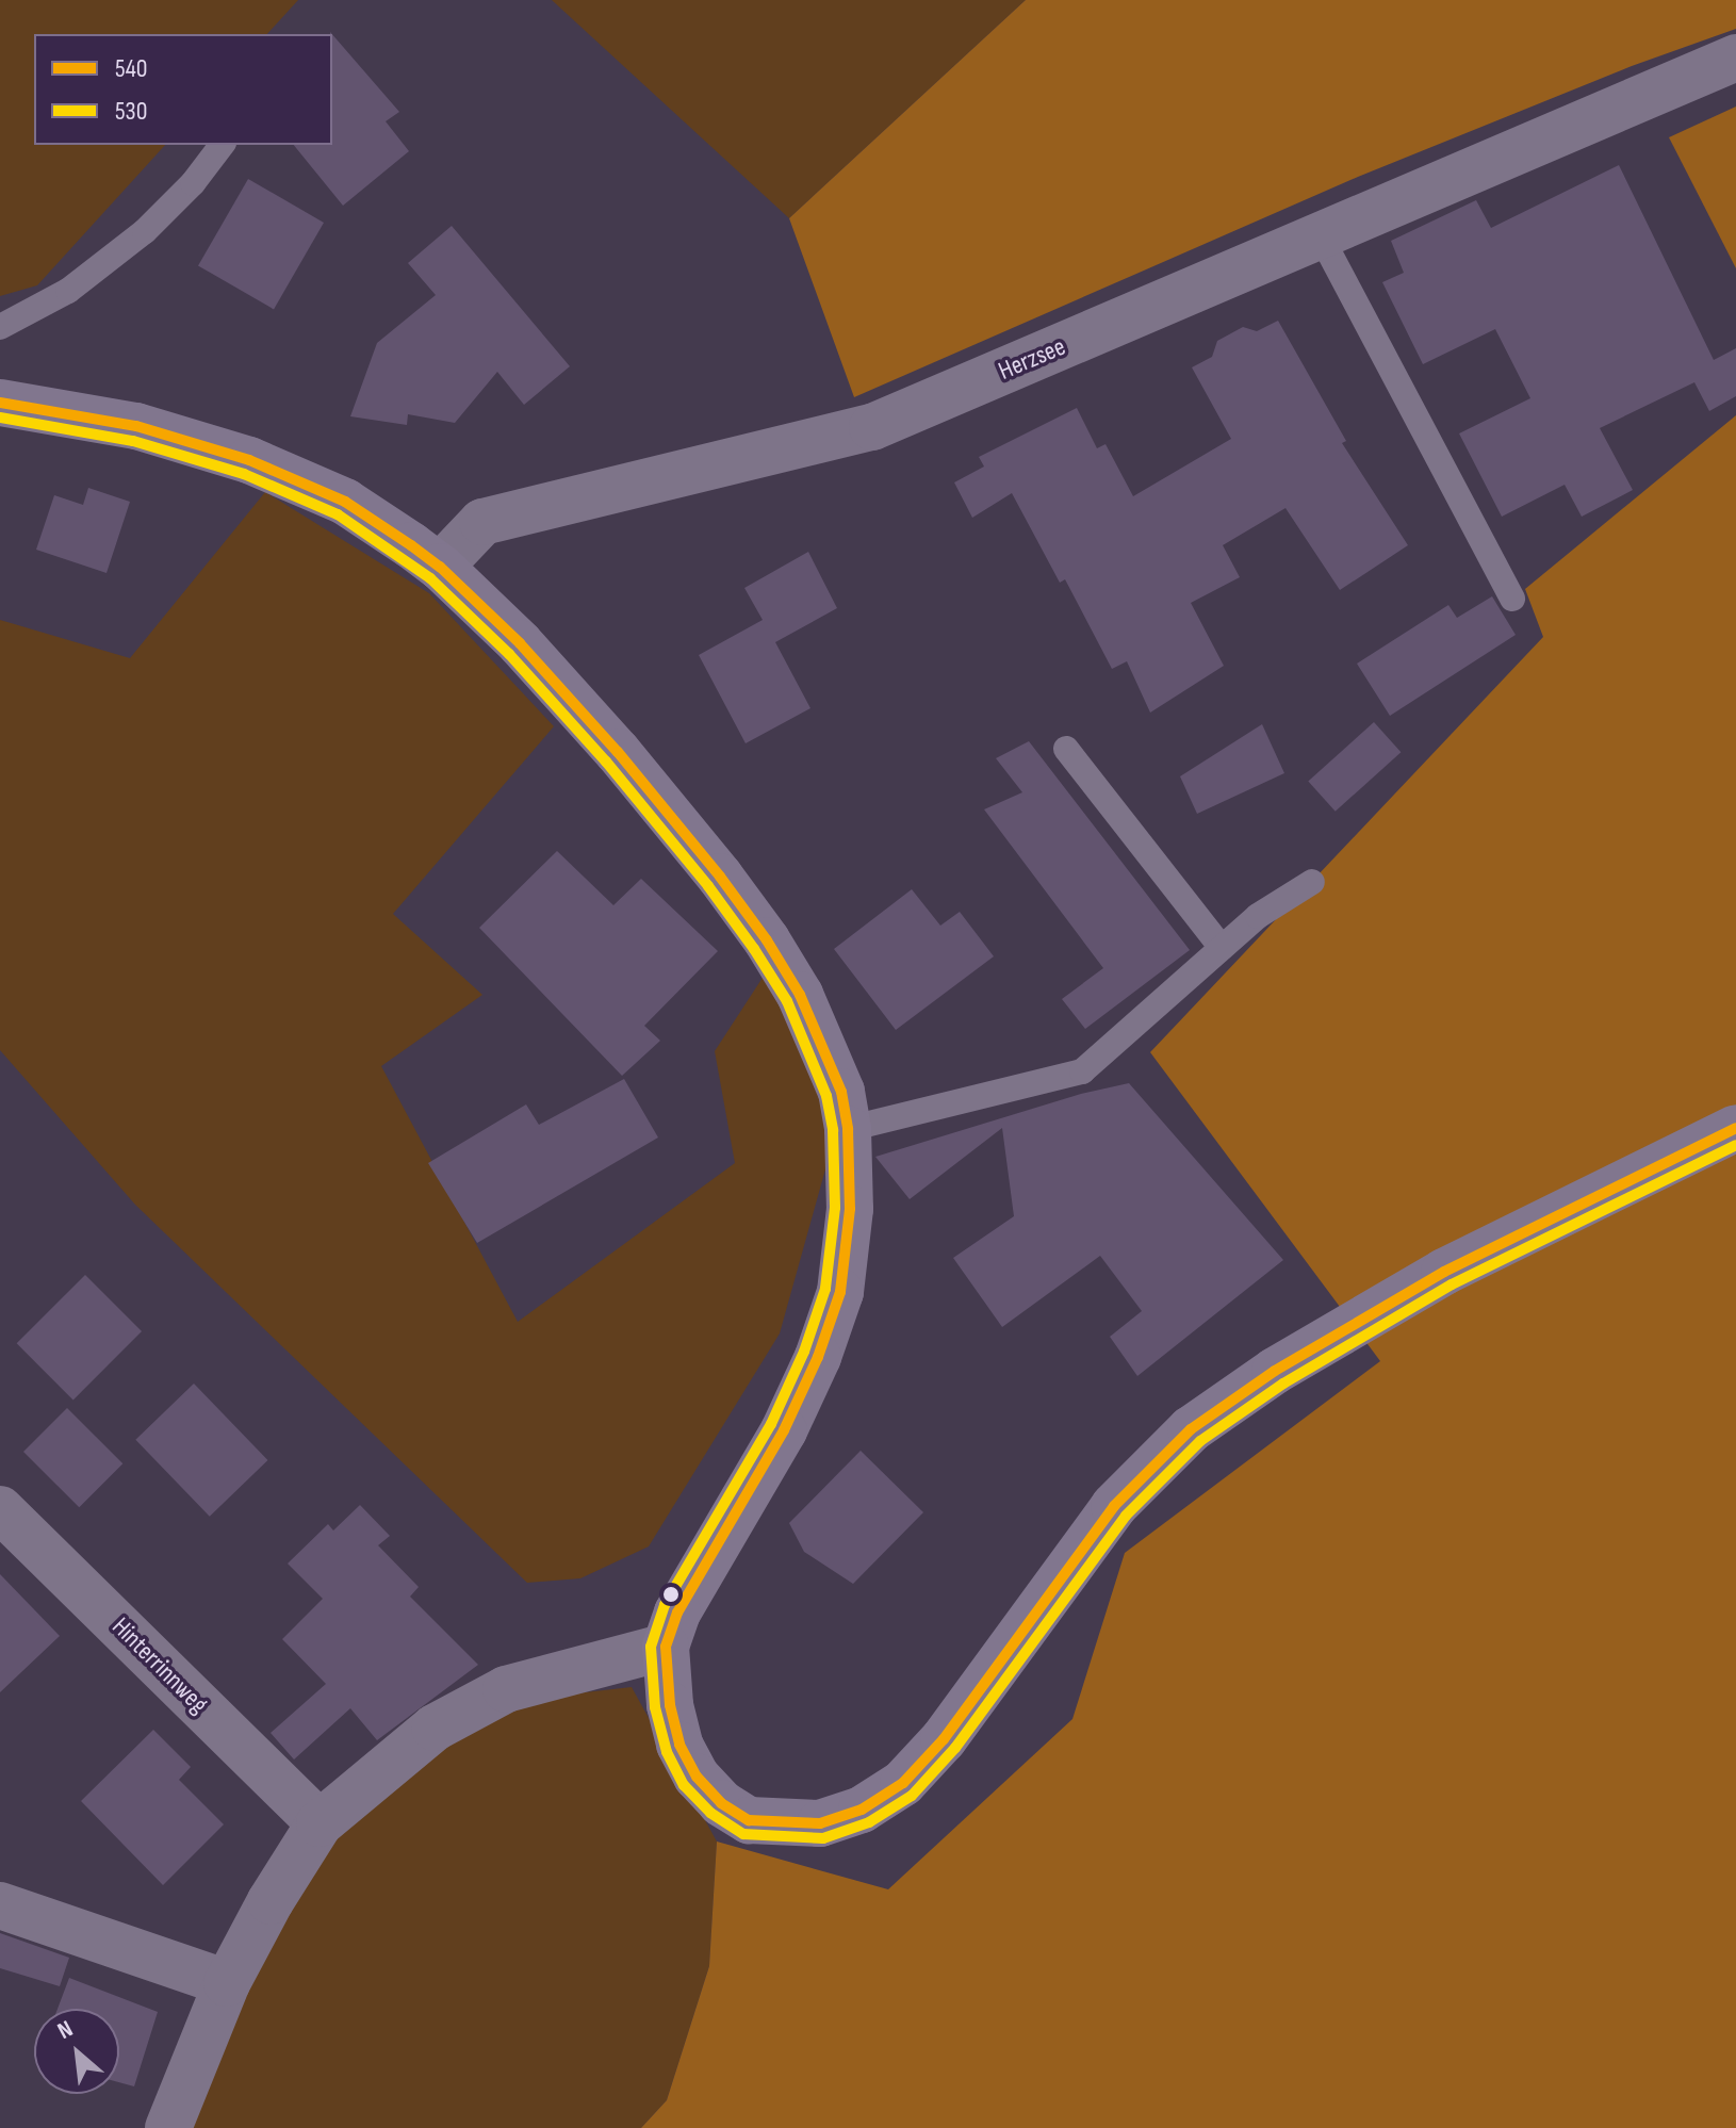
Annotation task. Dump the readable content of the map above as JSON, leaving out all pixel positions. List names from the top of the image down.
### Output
{
  "streets": {
    "street": ["Herzsee", "Hinterrinnweg"]
  },
  "lines": ["transit line 540", "transit line 530"],
  "legend": ["540", "530"],
  "north": "top left"
}
